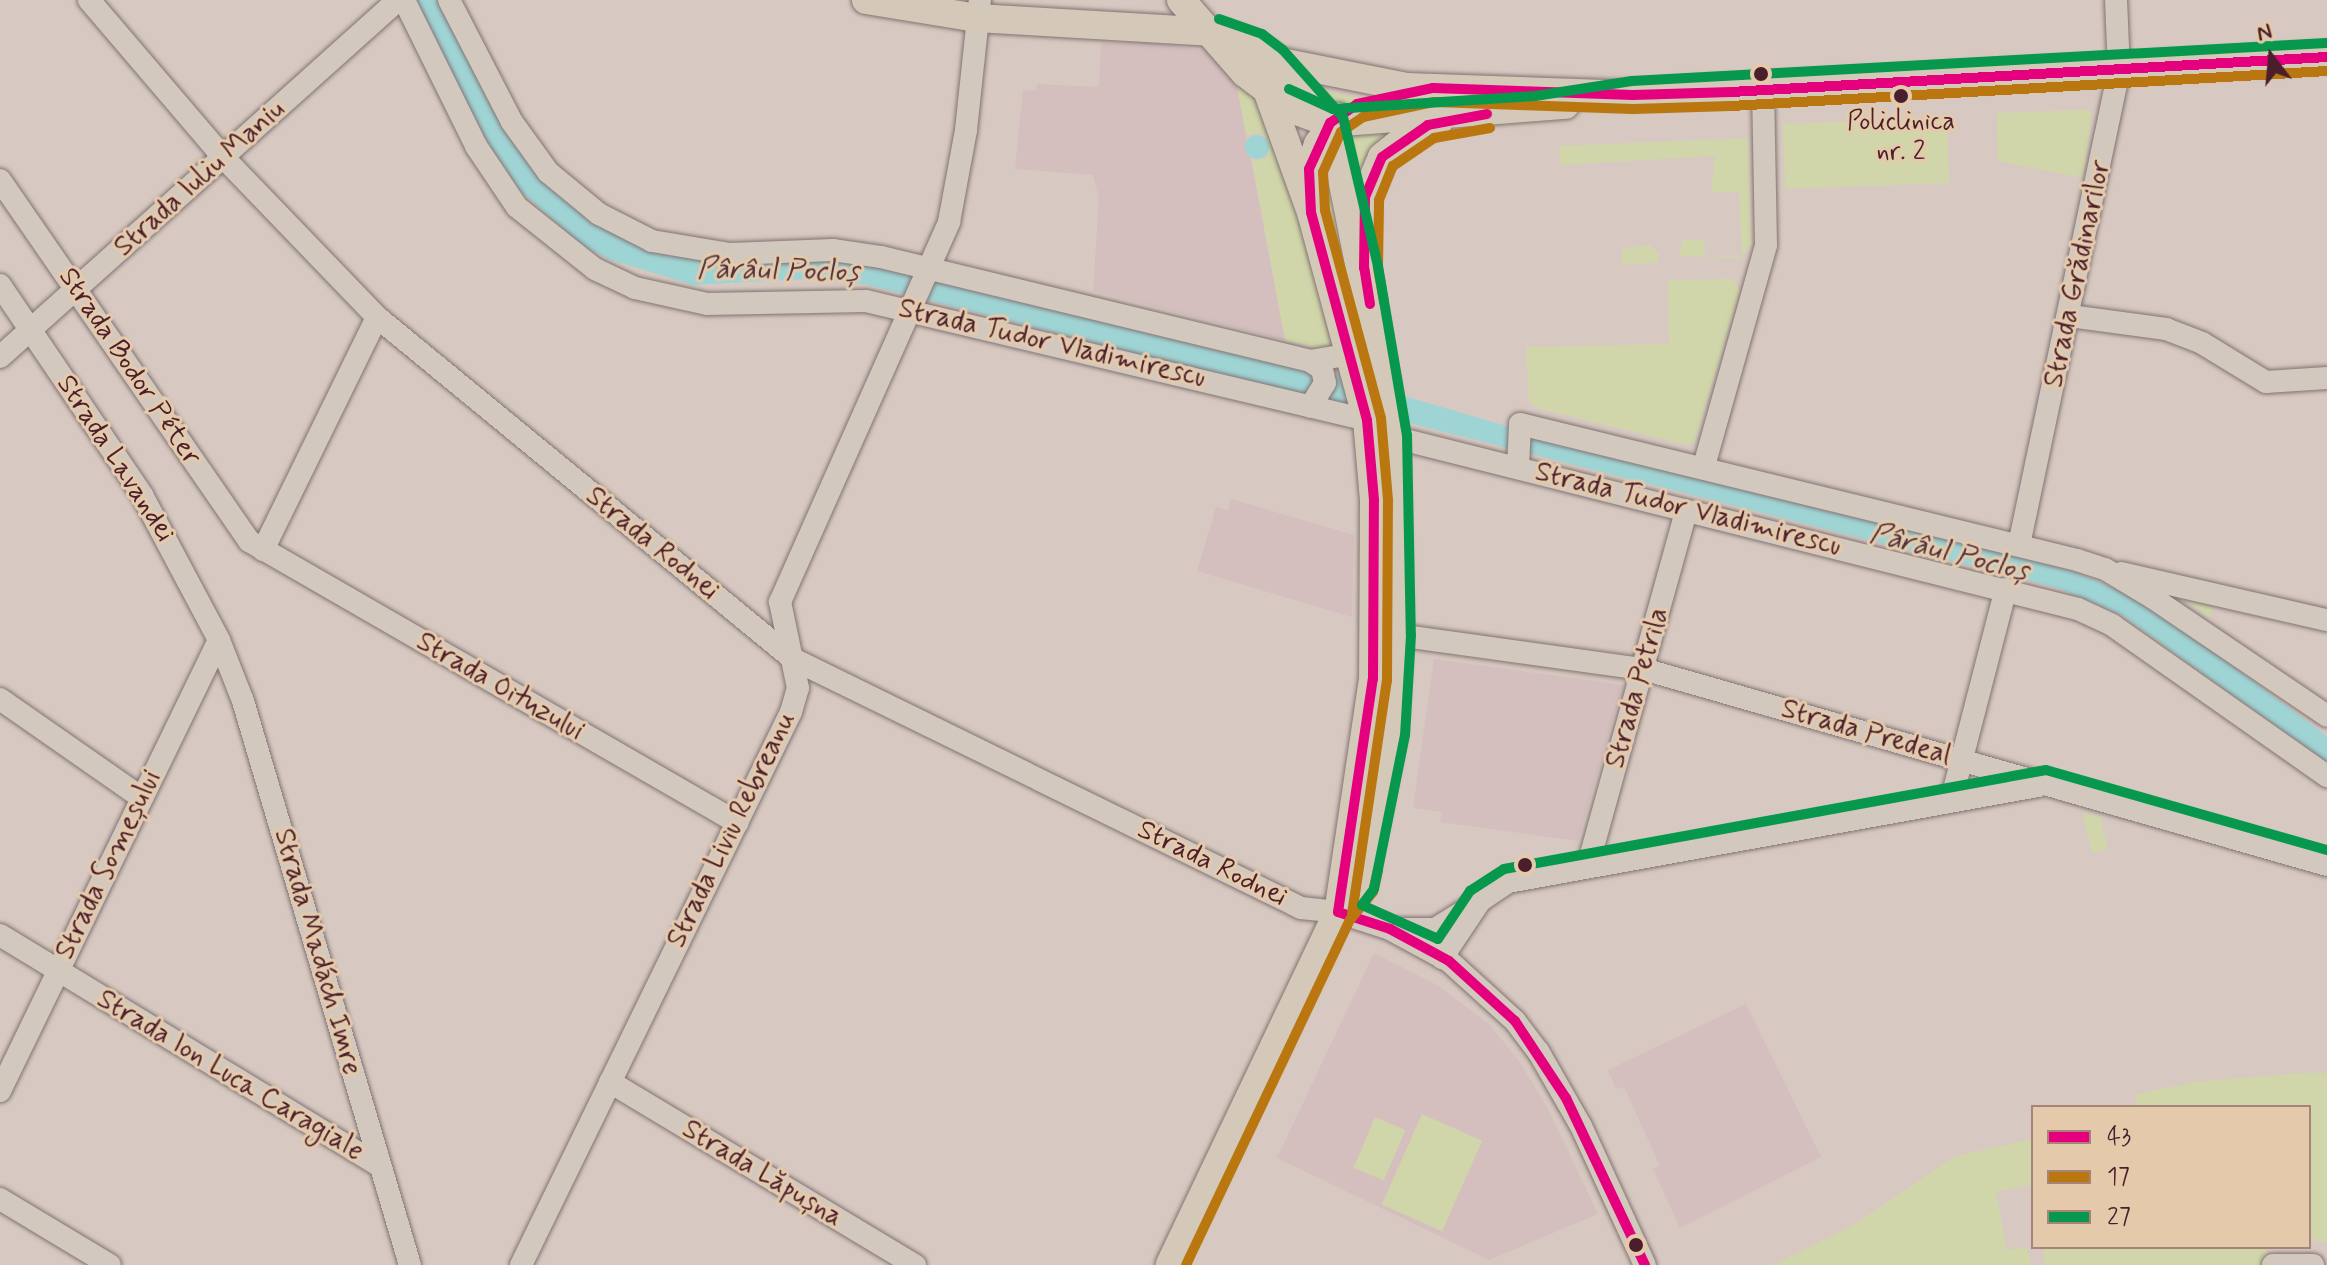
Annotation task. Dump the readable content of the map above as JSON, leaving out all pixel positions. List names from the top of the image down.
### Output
{
  "streets": {
    "street": [
      "Strada Iuliu Maniu",
      "Strada Grădinarilor",
      "Strada Tudor Vladimirescu",
      "Strada Bodor Péter",
      "Strada Lavandei",
      "Strada Rodnei",
      "Strada Oituzului",
      "Strada Petrila",
      "Strada Predeal",
      "Strada Liviu Rebreanu",
      "Strada Someșului",
      "Strada Madách Imre",
      "Strada Ion Luca Caragiale",
      "Strada Lăpușna"
    ]
  },
  "crossings": [
    ["Strada Iuliu Maniu", "Strada Tudor Vladimirescu"],
    ["Strada Iuliu Maniu", "Strada Bodor Péter"],
    ["Strada Iuliu Maniu", "Strada Lavandei"],
    ["Strada Iuliu Maniu", "Strada Rodnei"],
    ["Strada Grădinarilor", "Strada Tudor Vladimirescu"],
    ["Strada Tudor Vladimirescu", "Strada Petrila"],
    ["Strada Tudor Vladimirescu", "Strada Liviu Rebreanu"],
    ["Strada Bodor Péter", "Strada Oituzului"],
    ["Strada Lavandei", "Strada Someșului"],
    ["Strada Lavandei", "Strada Madách Imre"],
    ["Strada Rodnei", "Strada Liviu Rebreanu"],
    ["Strada Oituzului", "Strada Liviu Rebreanu"],
    ["Strada Petrila", "Strada Predeal"],
    ["Strada Liviu Rebreanu", "Strada Lăpușna"],
    ["Strada Someșului", "Strada Madách Imre"],
    ["Strada Someșului", "Strada Ion Luca Caragiale"],
    ["Strada Madách Imre", "Strada Ion Luca Caragiale"]
  ],
  "water": ["Pârâul Pocloș"],
  "places": ["Policlinica nr. 2"],
  "lines": ["transit line 27", "transit line 43", "transit line 17"],
  "legend": ["43", "17", "27"],
  "north": "top"
}
